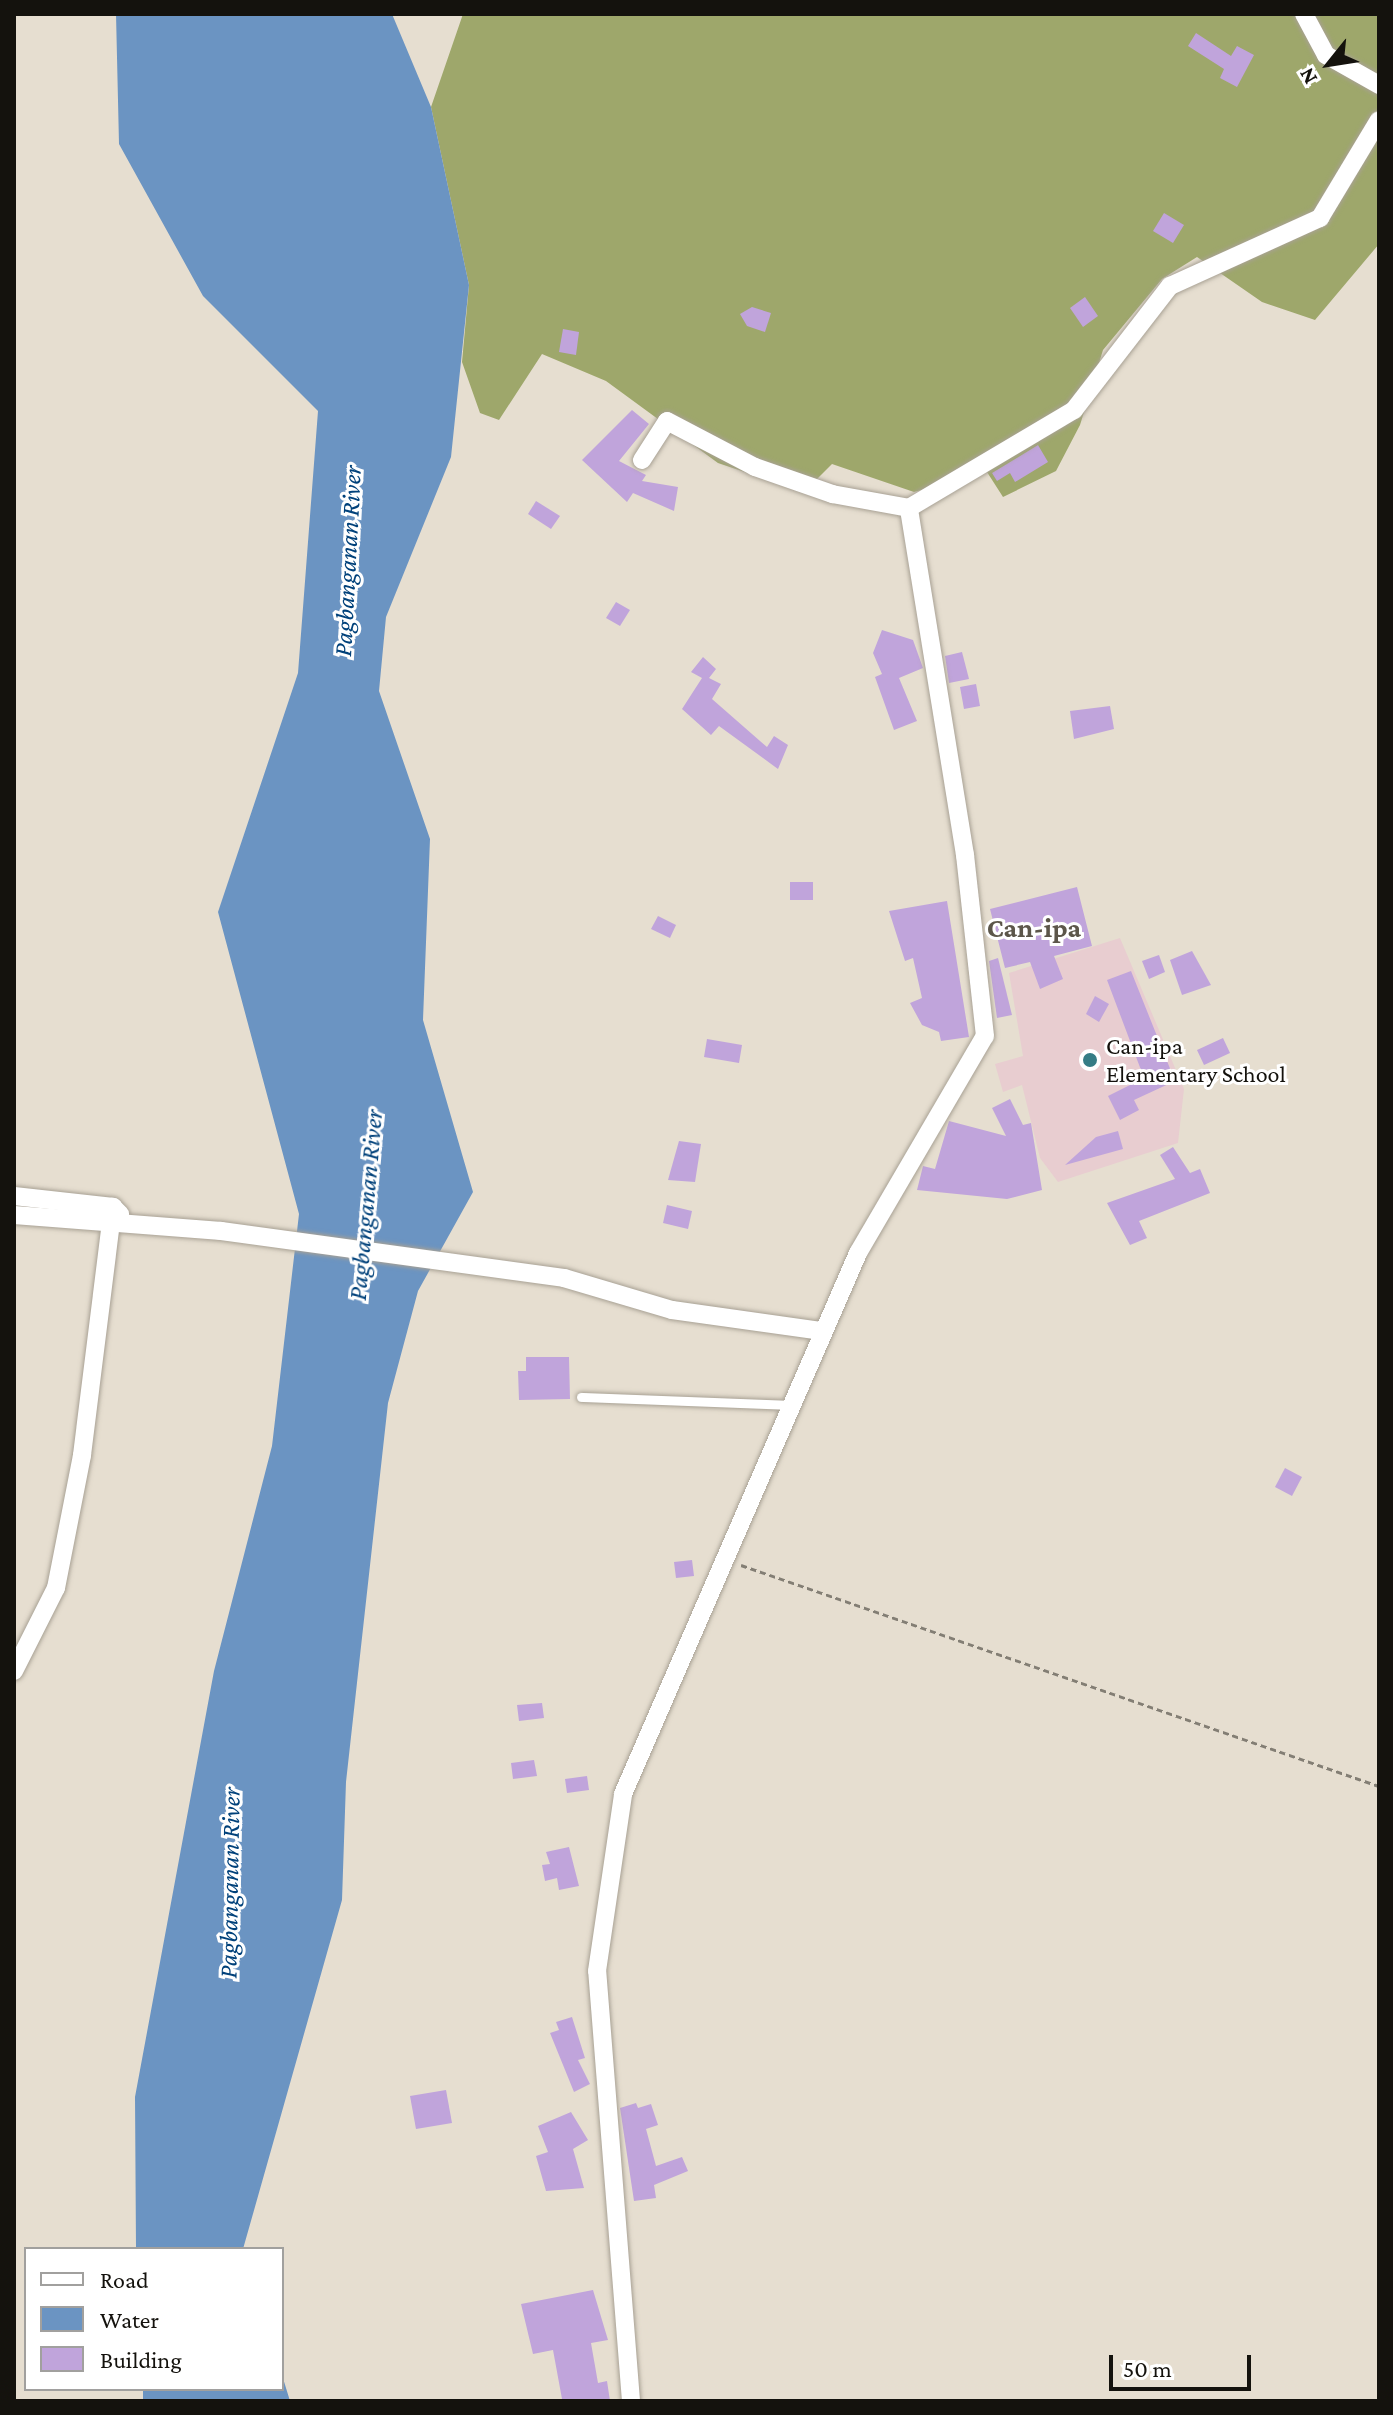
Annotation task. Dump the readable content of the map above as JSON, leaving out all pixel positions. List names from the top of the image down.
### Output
{
  "districts": ["Can-ipa"],
  "water": ["Pagbanganan River"],
  "places": ["Can-ipa Elementary School"],
  "legend": ["Road", "Water", "Building"],
  "scale_bar": "50 m",
  "north": "bottom left"
}
